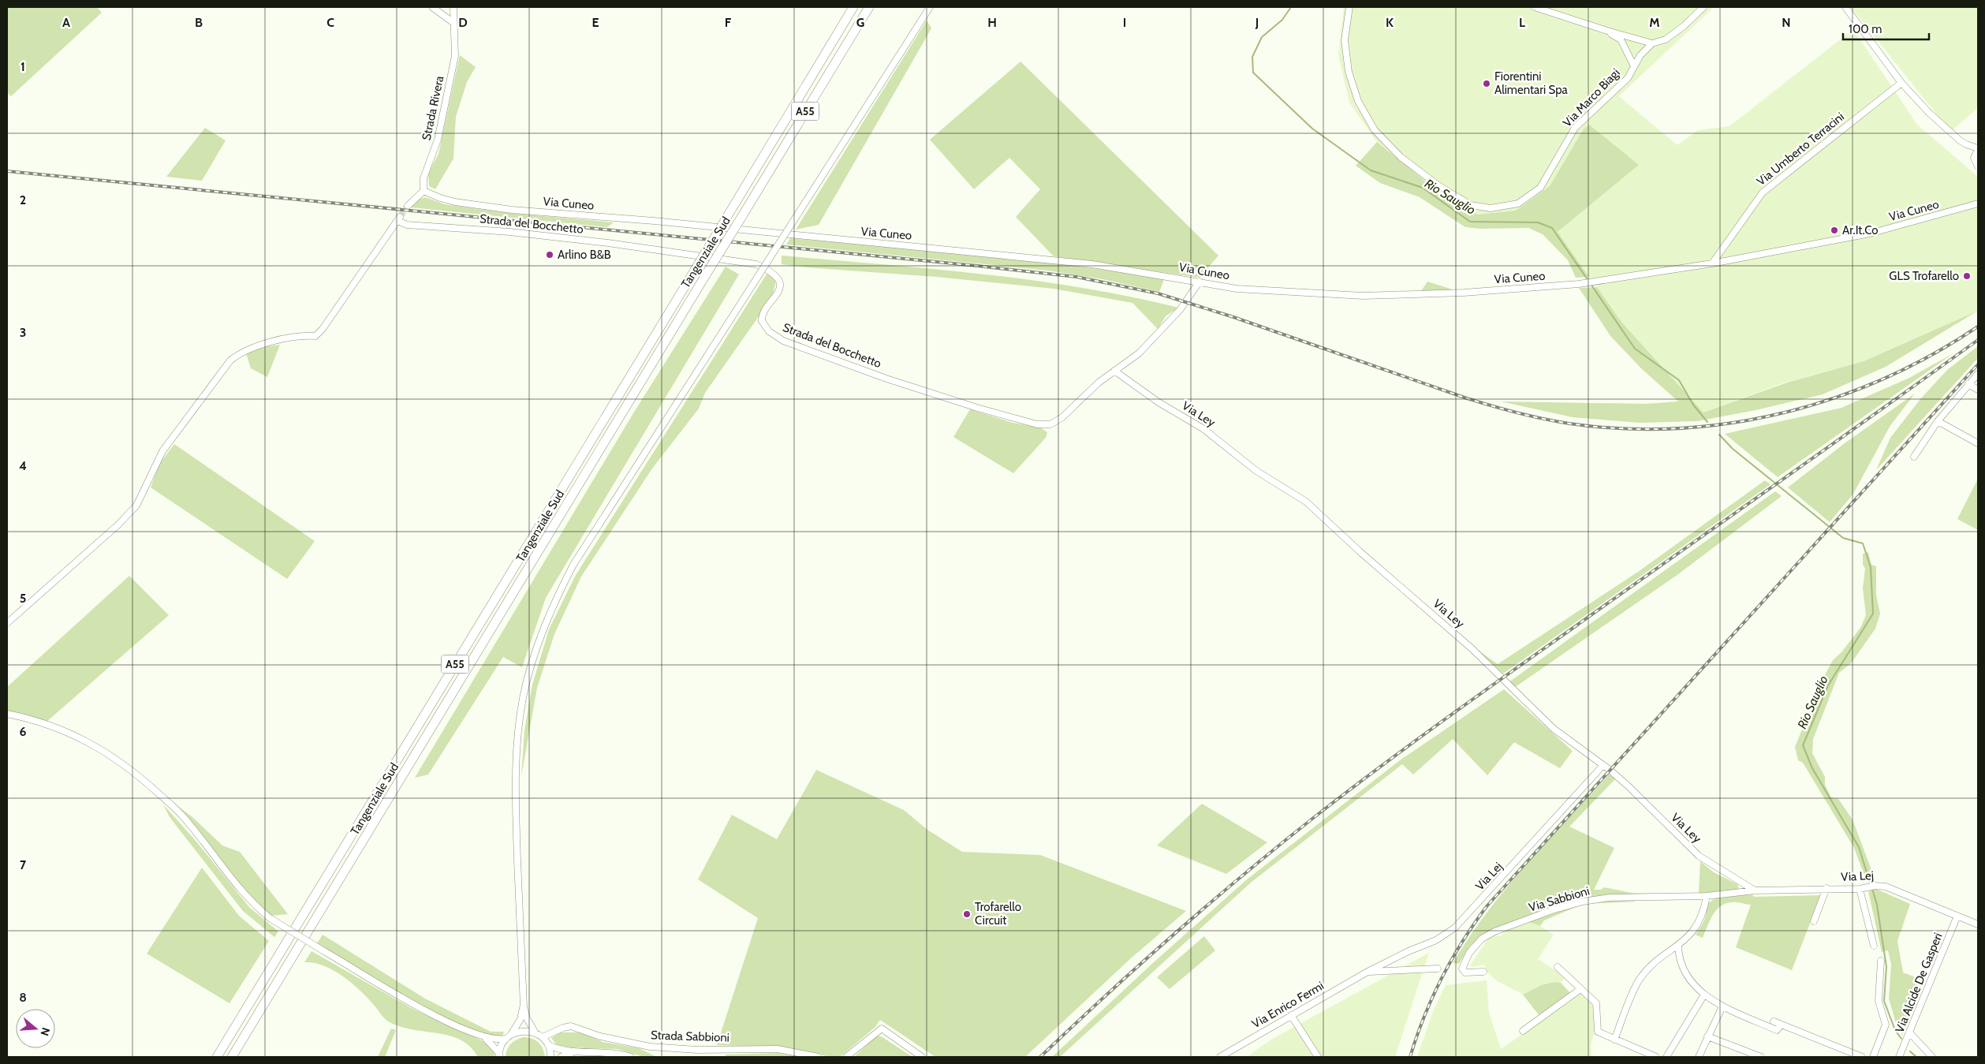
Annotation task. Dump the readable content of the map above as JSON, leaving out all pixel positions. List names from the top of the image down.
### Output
{
  "streets": {
    "highway": ["A55", "Tangenziale Sud"],
    "street": [
      "Via Marco Biagi",
      "Strada Rivera",
      "Via Umberto Terracini",
      "Via Cuneo",
      "Strada del Bocchetto",
      "Via Ley",
      "Via Lej",
      "Via Sabbioni",
      "Via Alcide De Gasperi",
      "Via Enrico Fermi",
      "Strada Sabbioni"
    ]
  },
  "crossings": [
    ["Strada Rivera", "Via Cuneo"],
    ["Via Umberto Terracini", "Via Cuneo"],
    ["Via Cuneo", "Strada del Bocchetto"],
    ["Strada del Bocchetto", "Via Ley"],
    ["Via Ley", "Via Lej"],
    ["Via Lej", "Via Sabbioni"],
    ["Via Lej", "Via Alcide De Gasperi"],
    ["Via Lej", "Via Enrico Fermi"]
  ],
  "water": ["Rio Sauglio"],
  "places": [
    "Fiorentini Alimentari Spa",
    "Ar.It.Co",
    "Arlino B&B",
    "GLS Trofarello",
    "Trofarello Circuit"
  ],
  "scale_bar": "100 m",
  "north": "right",
  "grid": {
    "columns": [
      "A",
      "B",
      "C",
      "D",
      "E",
      "F",
      "G",
      "H",
      "I",
      "J",
      "K",
      "L",
      "M",
      "N"
    ],
    "rows": [
      "1",
      "2",
      "3",
      "4",
      "5",
      "6",
      "7",
      "8"
    ]
  }
}
